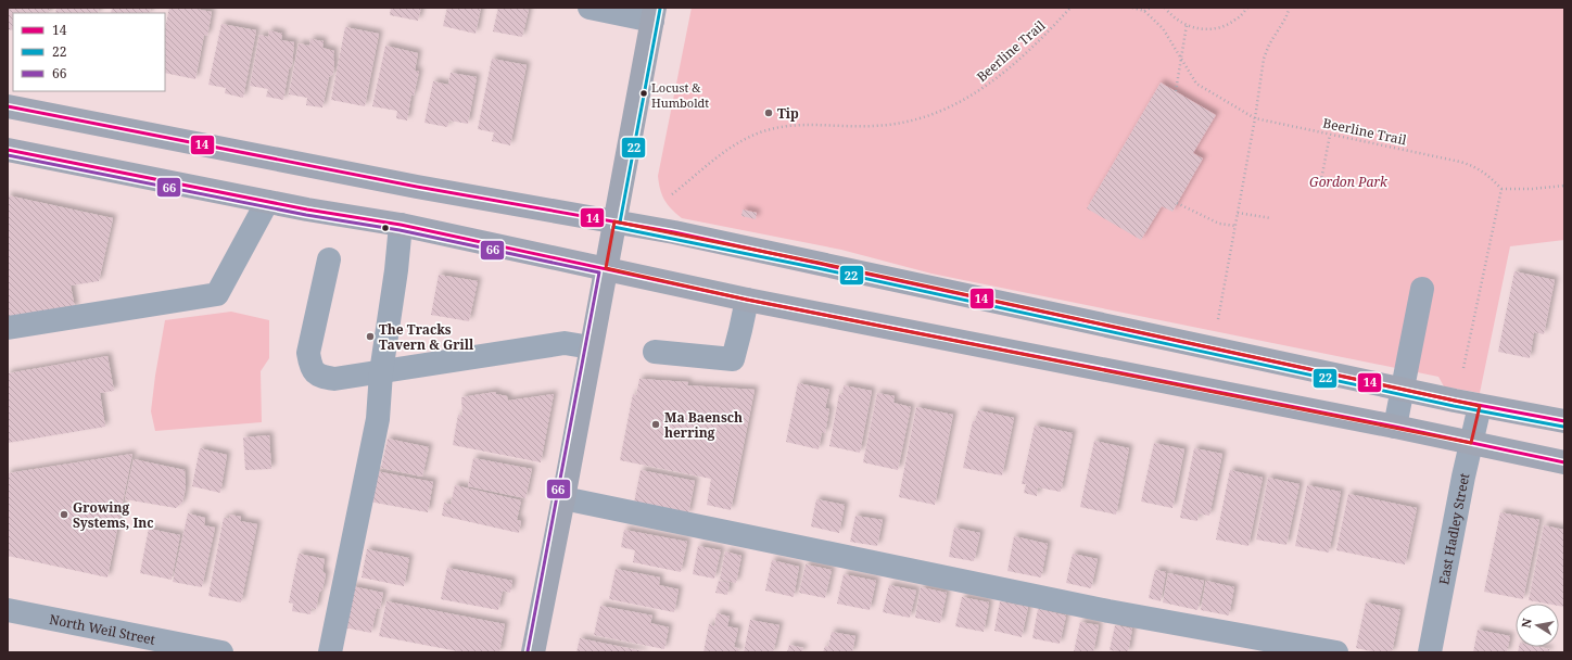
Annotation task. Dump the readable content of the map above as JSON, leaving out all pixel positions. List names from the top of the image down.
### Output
{
  "streets": {
    "street": ["East Hadley Street", "North Weil Street"],
    "path": ["Beerline Trail"]
  },
  "parks": ["Gordon Park"],
  "places": [
    "Locust & Humboldt",
    "Tip",
    "The Tracks Tavern & Grill",
    "Ma Baensch herring",
    "Growing Systems, Inc"
  ],
  "lines": ["transit line 22", "transit line 14", "transit line 66"],
  "legend": ["14", "22", "66"],
  "north": "left"
}
